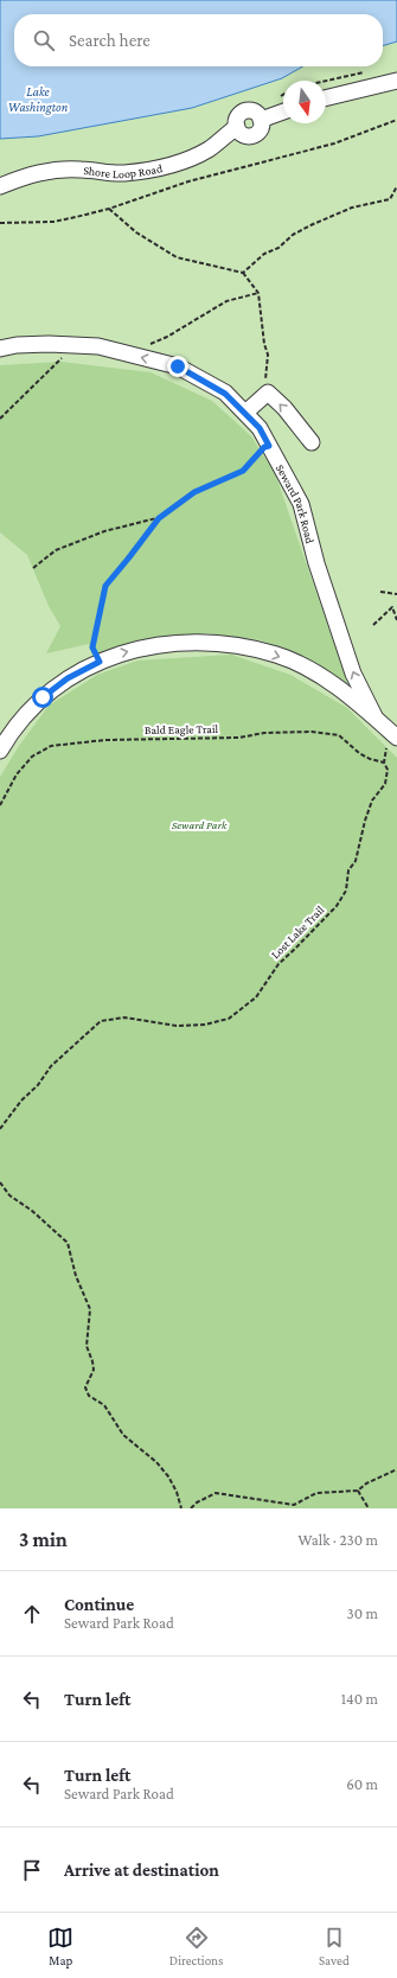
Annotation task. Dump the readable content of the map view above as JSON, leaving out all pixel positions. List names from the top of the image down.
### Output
{
  "streets": {
    "street": ["Shore Loop Road", "Seward Park Road"],
    "path": ["Bald Eagle Trail", "Lost Lake Trail"]
  },
  "crossings": [
    ["Bald Eagle Trail", "Lost Lake Trail"]
  ],
  "water": ["Lake Washington"],
  "parks": ["Seward Park"],
  "north": "bottom",
  "page": {
    "search": "Search here",
    "heading": ["3 min", "Walk · 230 m"],
    "list": [
      ["Continue", "Seward Park Road", "30 m"],
      ["Turn left", "140 m"],
      ["Turn left", "Seward Park Road", "60 m"],
      "Arrive at destination"
    ],
    "nav": ["Map", "Directions", "Saved"]
  }
}
